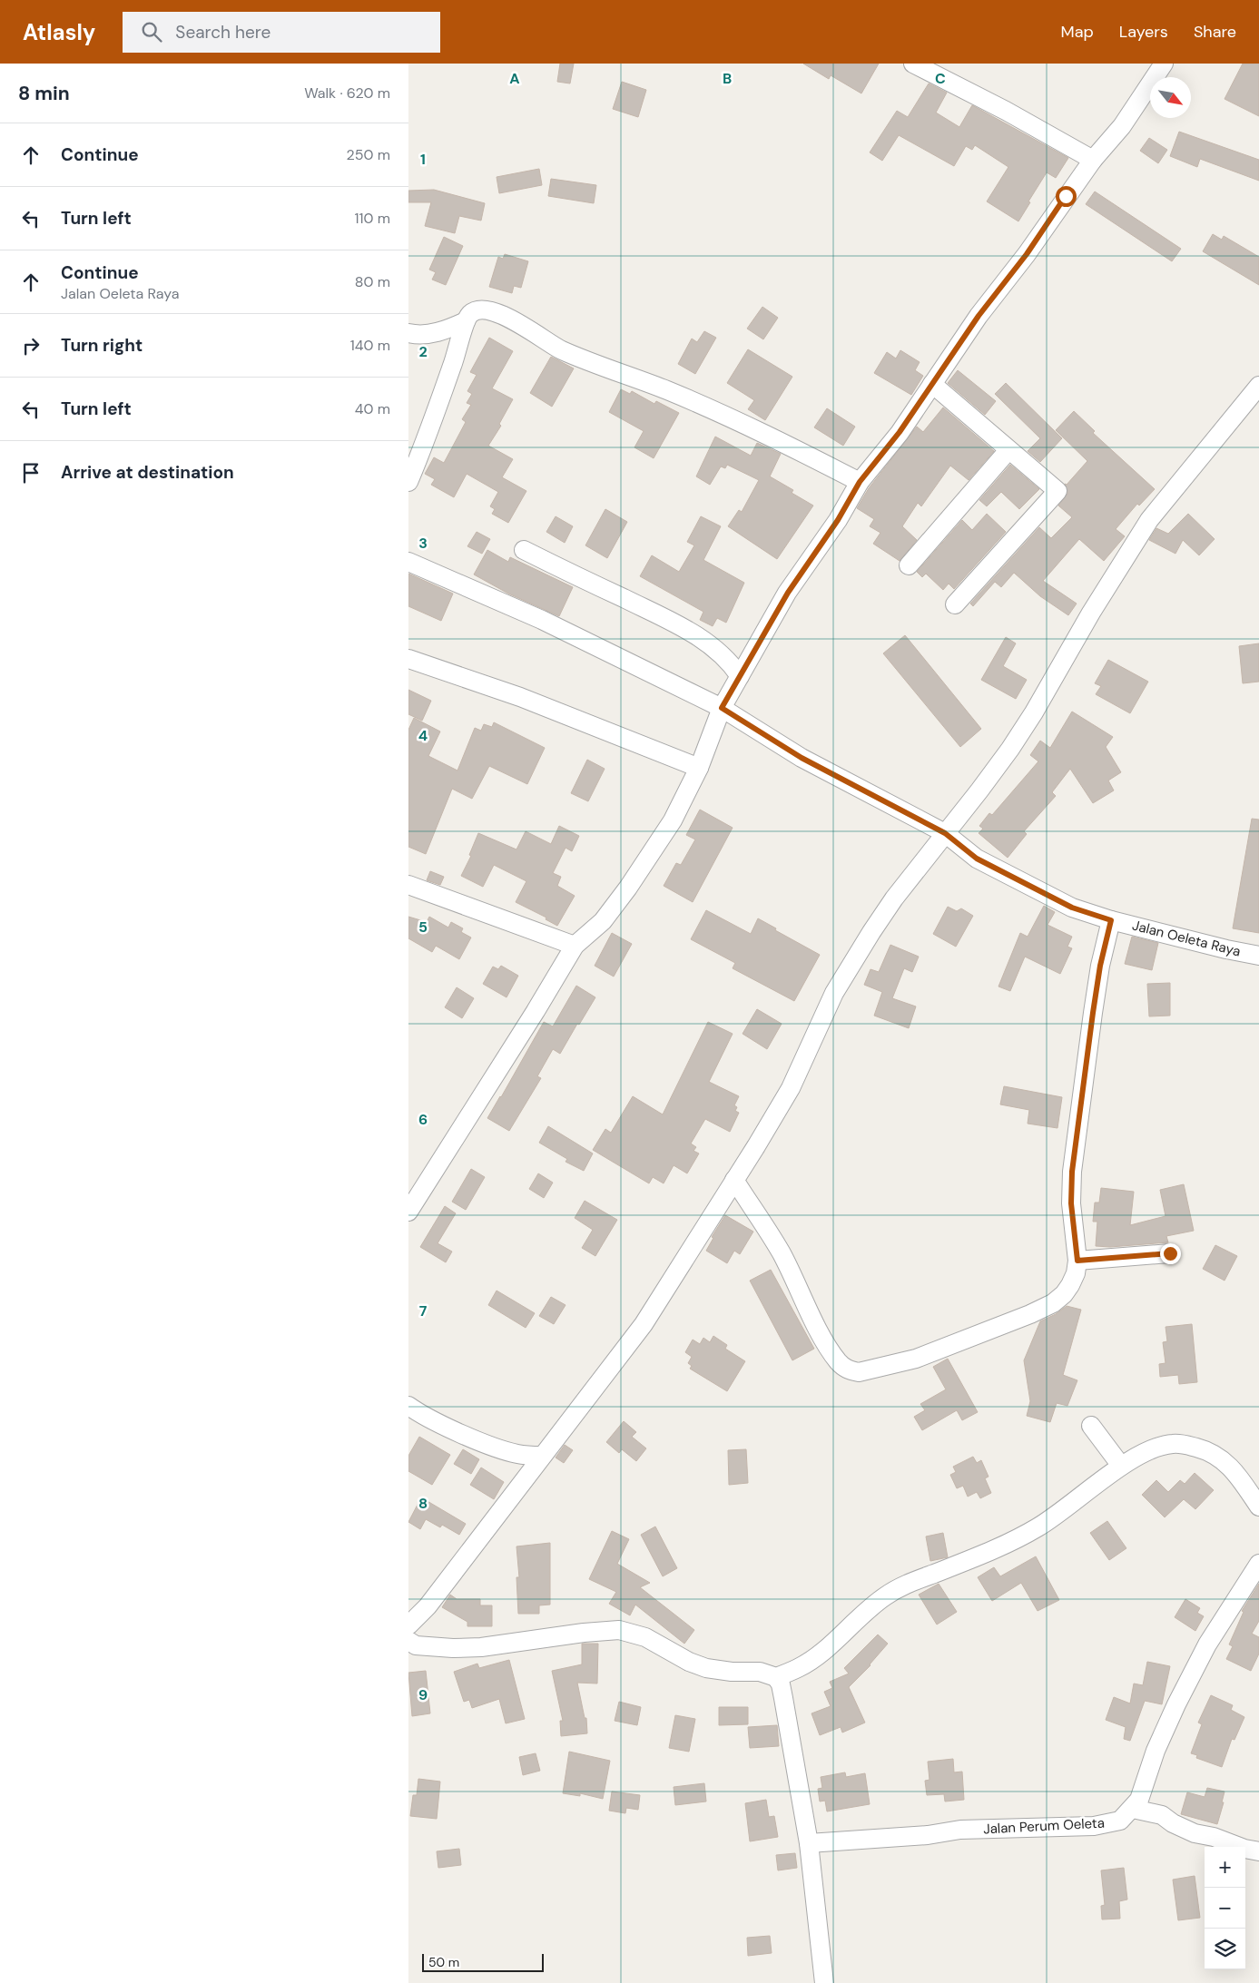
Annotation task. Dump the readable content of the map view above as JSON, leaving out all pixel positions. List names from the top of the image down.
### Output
{
  "streets": {
    "street": ["Jalan Oeleta Raya", "Jalan Perum Oeleta"]
  },
  "scale_bar": "50 m",
  "north": "bottom right",
  "page": {
    "header": "Atlasly",
    "search": "Search here",
    "nav": ["Map", "Layers", "Share"],
    "heading": ["8 min", "Walk · 620 m"],
    "list": [
      ["Continue", "250 m"],
      ["Turn left", "110 m"],
      ["Continue", "Jalan Oeleta Raya", "80 m"],
      ["Turn right", "140 m"],
      ["Turn left", "40 m"],
      "Arrive at destination"
    ],
    "map_buttons": ["+", "−"],
    "scale": "50 m"
  },
  "grid": {
    "columns": ["A", "B", "C"],
    "rows": [
      "1",
      "2",
      "3",
      "4",
      "5",
      "6",
      "7",
      "8",
      "9"
    ]
  }
}
